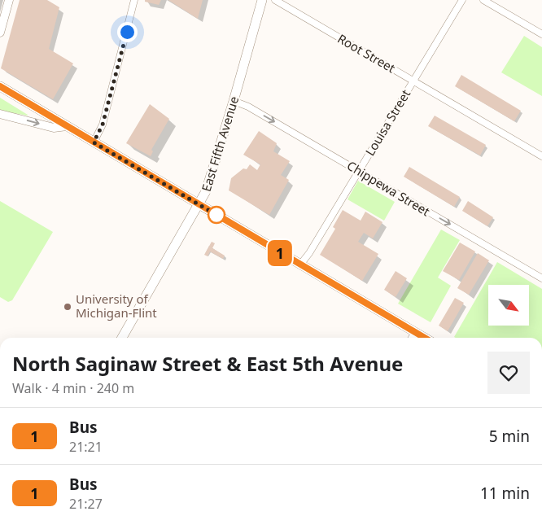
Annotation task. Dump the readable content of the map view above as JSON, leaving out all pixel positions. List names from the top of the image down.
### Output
{
  "streets": {
    "main road": ["East Fifth Avenue"],
    "street": ["Root Street", "Louisa Street", "Chippewa Street"]
  },
  "crossings": [
    ["Root Street", "Louisa Street"],
    ["Louisa Street", "Chippewa Street"],
    ["East Fifth Avenue", "Chippewa Street"]
  ],
  "one_way": ["Chippewa Street"],
  "places": ["University of Michigan-Flint"],
  "lines": ["bus line 1"],
  "north": "bottom right",
  "page": {
    "on_map": "1",
    "heading": ["North Saginaw Street & East 5th Avenue", "Walk · 4 min · 240 m"],
    "list": [
      {
        "mark": "1",
        "name": "Bus",
        "note": "21:21",
        "value": "5 min"
      },
      {
        "mark": "1",
        "name": "Bus",
        "note": "21:27",
        "value": "11 min"
      }
    ]
  }
}
